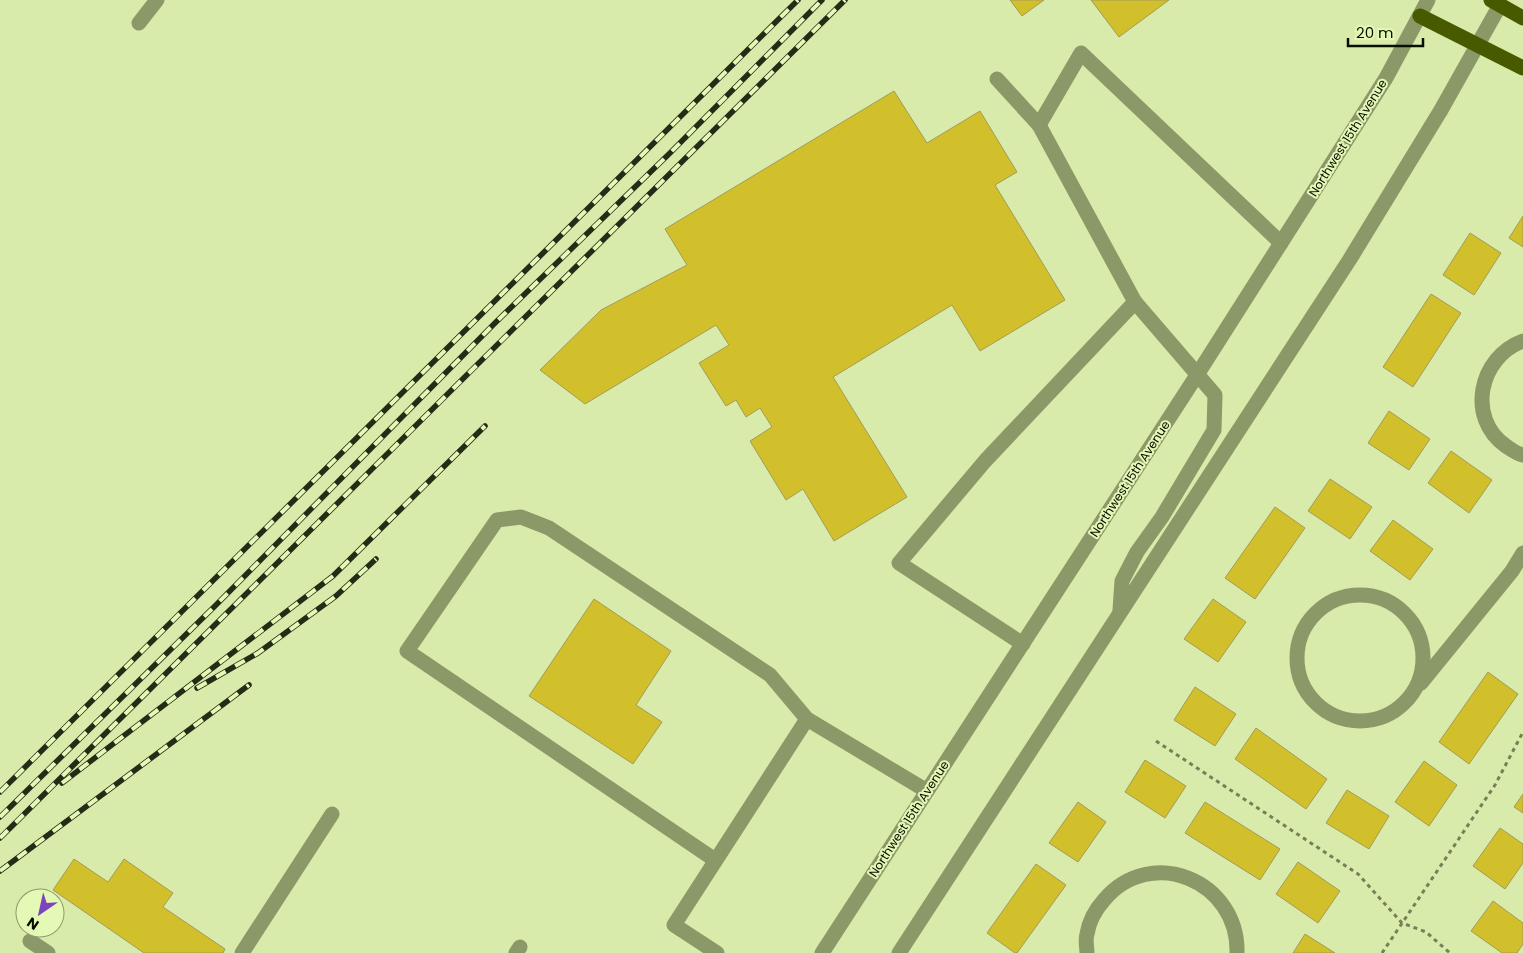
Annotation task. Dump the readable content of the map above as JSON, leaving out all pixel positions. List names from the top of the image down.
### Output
{
  "streets": {
    "street": ["Northwest 15th Avenue"]
  },
  "scale_bar": "20 m",
  "north": "bottom left"
}
